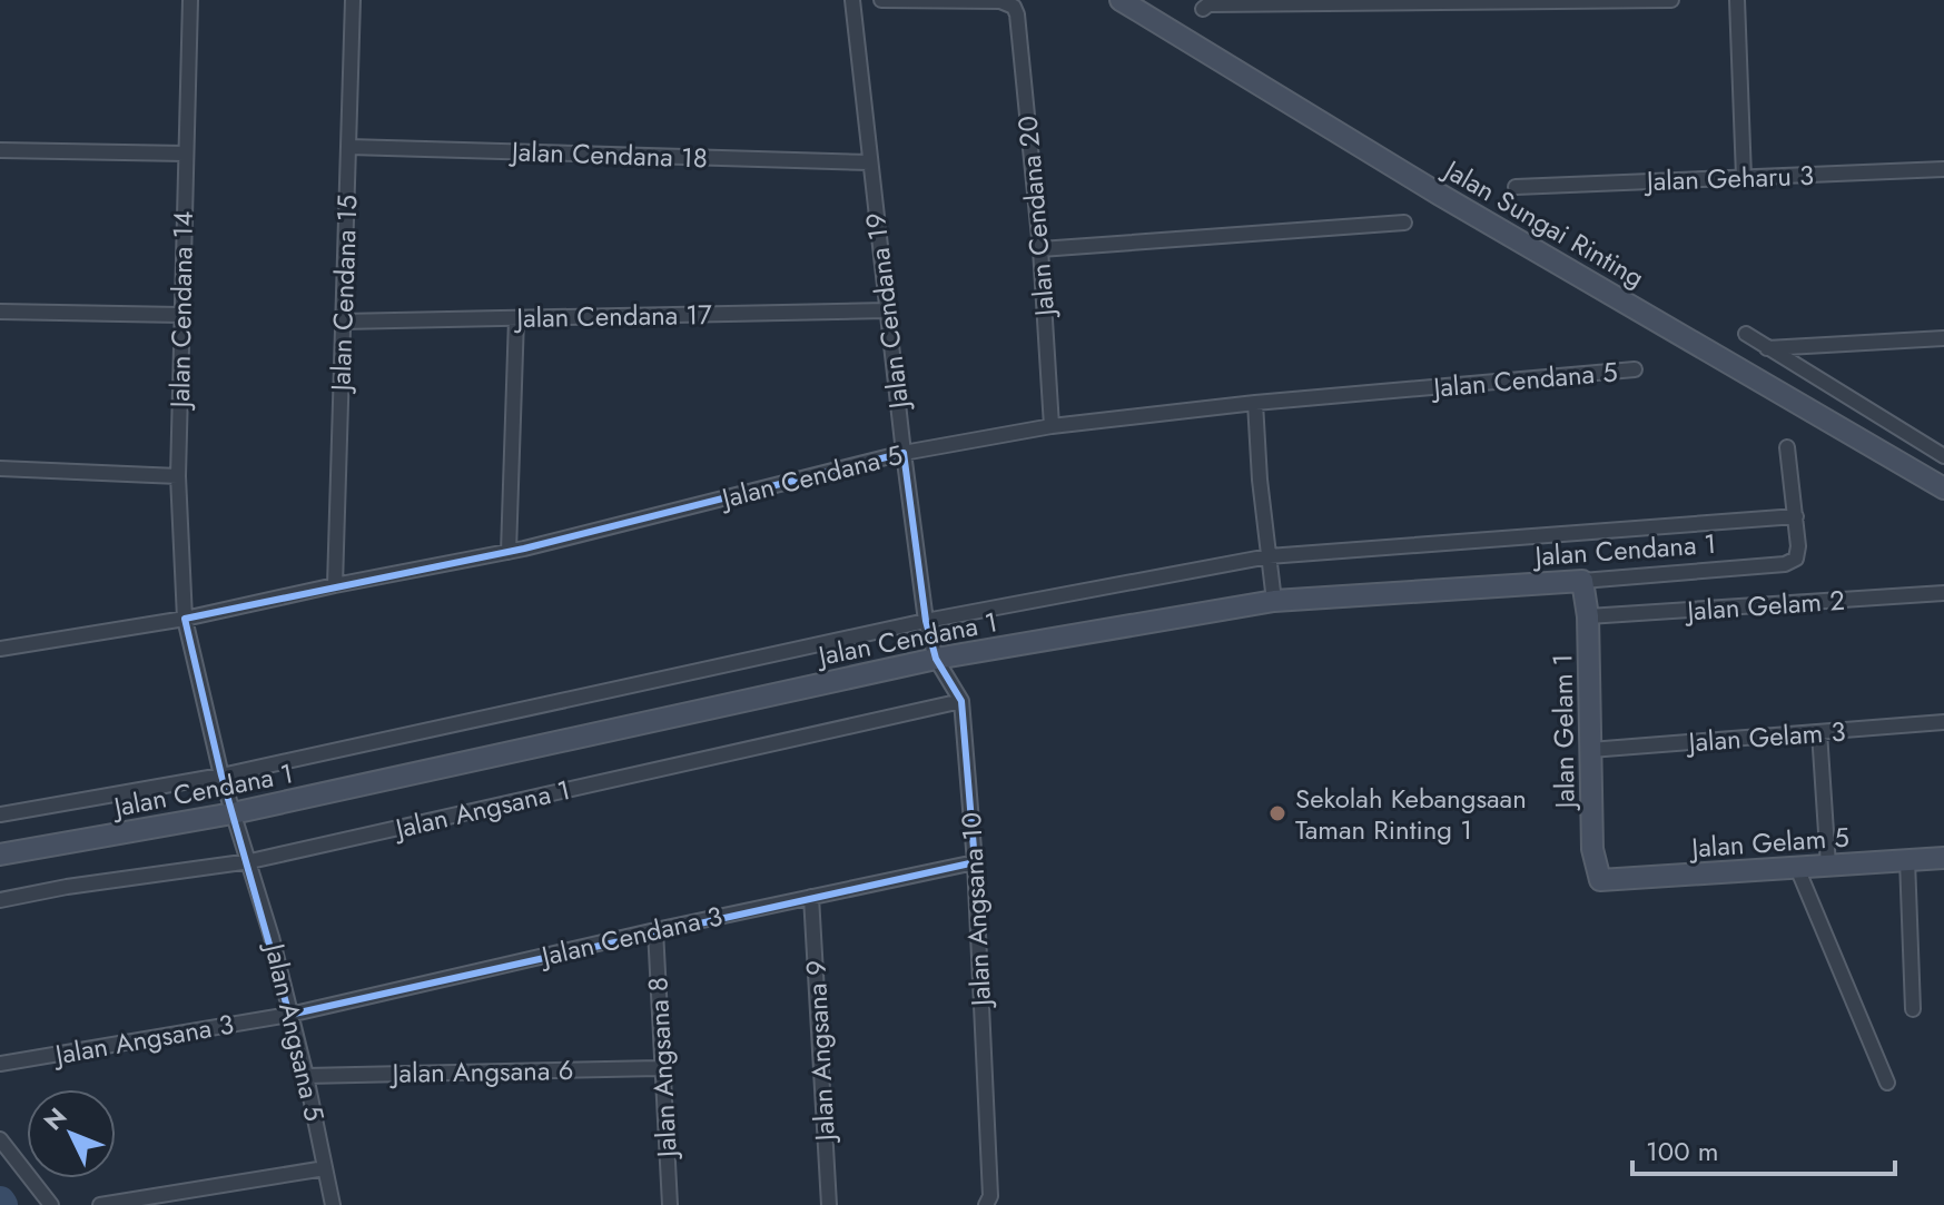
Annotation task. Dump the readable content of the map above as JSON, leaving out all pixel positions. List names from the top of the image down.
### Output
{
  "streets": {
    "street": [
      "Jalan Cendana 18",
      "Jalan Geharu 3",
      "Jalan Cendana 20",
      "Jalan Sungai Rinting",
      "Jalan Cendana 15",
      "Jalan Cendana 14",
      "Jalan Cendana 19",
      "Jalan Cendana 17",
      "Jalan Cendana 5",
      "Jalan Cendana 1",
      "Jalan Gelam 2",
      "Jalan Gelam 1",
      "Jalan Gelam 3",
      "Jalan Angsana 1",
      "Jalan Gelam 5",
      "Jalan Angsana 10",
      "Jalan Cendana 3",
      "Jalan Angsana 5",
      "Jalan Angsana 3",
      "Jalan Angsana 9",
      "Jalan Angsana 8",
      "Jalan Angsana 6"
    ]
  },
  "crossings": [
    ["Jalan Cendana 18", "Jalan Cendana 15"],
    ["Jalan Cendana 18", "Jalan Cendana 19"],
    ["Jalan Cendana 20", "Jalan Cendana 5"],
    ["Jalan Cendana 15", "Jalan Cendana 17"],
    ["Jalan Cendana 15", "Jalan Cendana 5"],
    ["Jalan Cendana 14", "Jalan Cendana 5"],
    ["Jalan Cendana 14", "Jalan Cendana 1"],
    ["Jalan Cendana 14", "Jalan Angsana 5"],
    ["Jalan Cendana 19", "Jalan Cendana 17"],
    ["Jalan Cendana 19", "Jalan Cendana 5"],
    ["Jalan Cendana 19", "Jalan Cendana 1"],
    ["Jalan Cendana 19", "Jalan Angsana 10"],
    ["Jalan Cendana 1", "Jalan Gelam 1"],
    ["Jalan Cendana 1", "Jalan Angsana 10"],
    ["Jalan Cendana 1", "Jalan Angsana 5"],
    ["Jalan Gelam 2", "Jalan Gelam 1"],
    ["Jalan Gelam 1", "Jalan Gelam 3"],
    ["Jalan Gelam 1", "Jalan Gelam 5"],
    ["Jalan Angsana 1", "Jalan Angsana 10"],
    ["Jalan Angsana 1", "Jalan Angsana 5"],
    ["Jalan Angsana 10", "Jalan Cendana 3"],
    ["Jalan Cendana 3", "Jalan Angsana 5"],
    ["Jalan Cendana 3", "Jalan Angsana 3"],
    ["Jalan Cendana 3", "Jalan Angsana 9"],
    ["Jalan Cendana 3", "Jalan Angsana 8"],
    ["Jalan Angsana 5", "Jalan Angsana 3"],
    ["Jalan Angsana 5", "Jalan Angsana 6"],
    ["Jalan Angsana 8", "Jalan Angsana 6"]
  ],
  "places": ["Sekolah Kebangsaan Taman Rinting 1"],
  "scale_bar": "100 m",
  "north": "top left"
}
